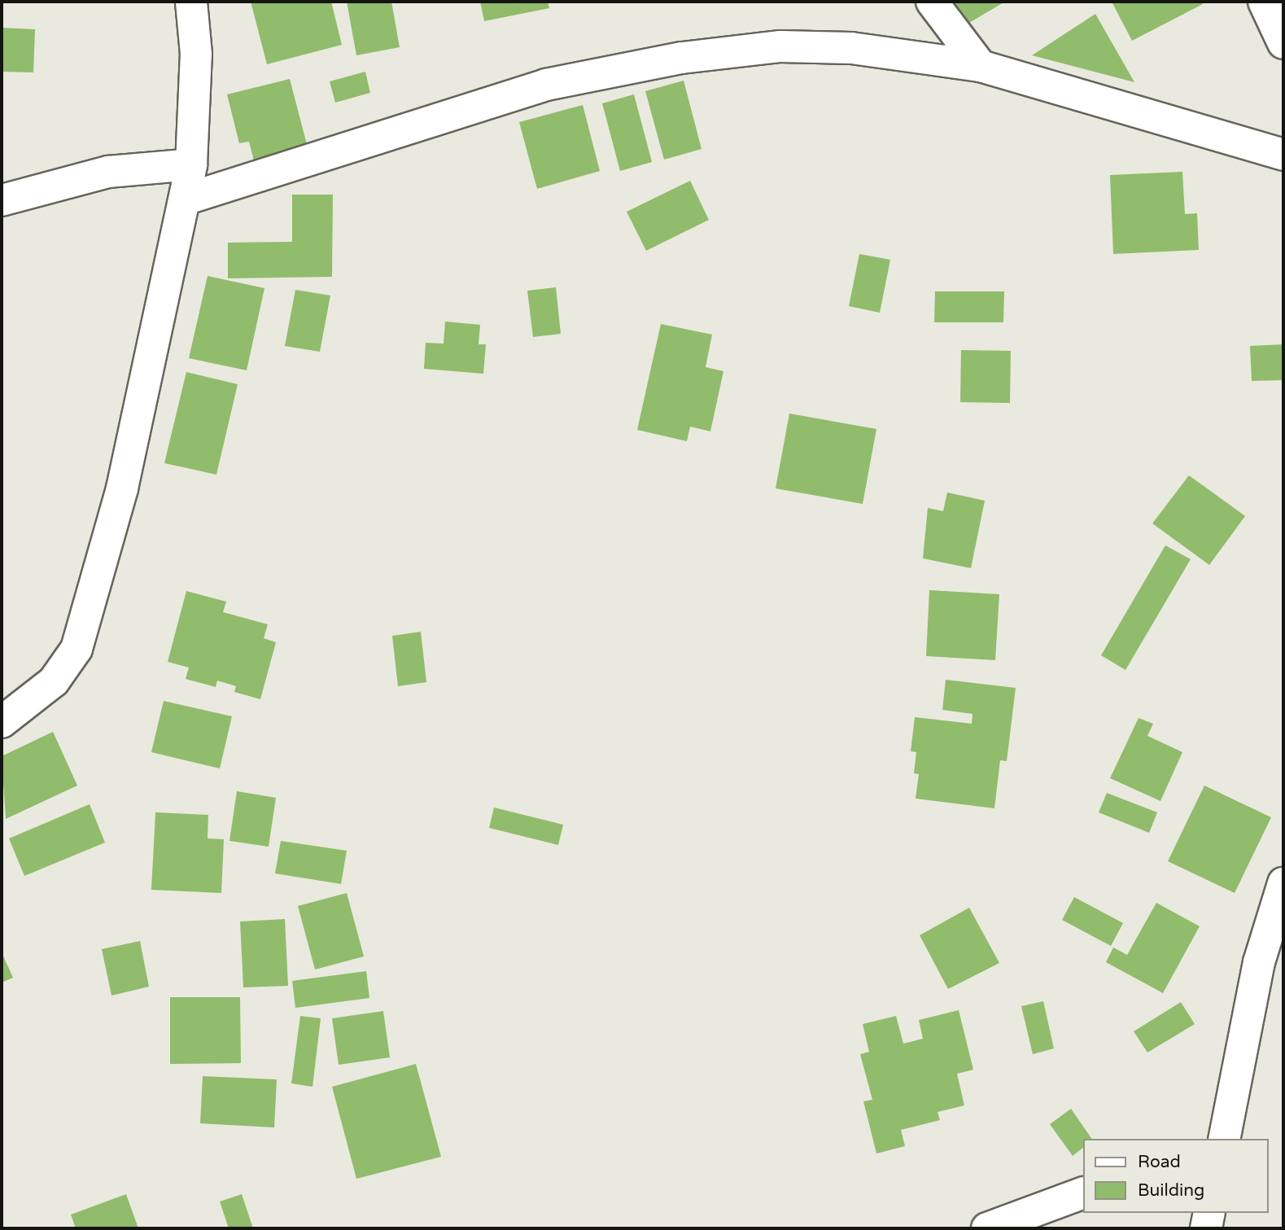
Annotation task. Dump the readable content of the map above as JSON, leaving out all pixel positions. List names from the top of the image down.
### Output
{
  "legend": ["Road", "Building"]
}
